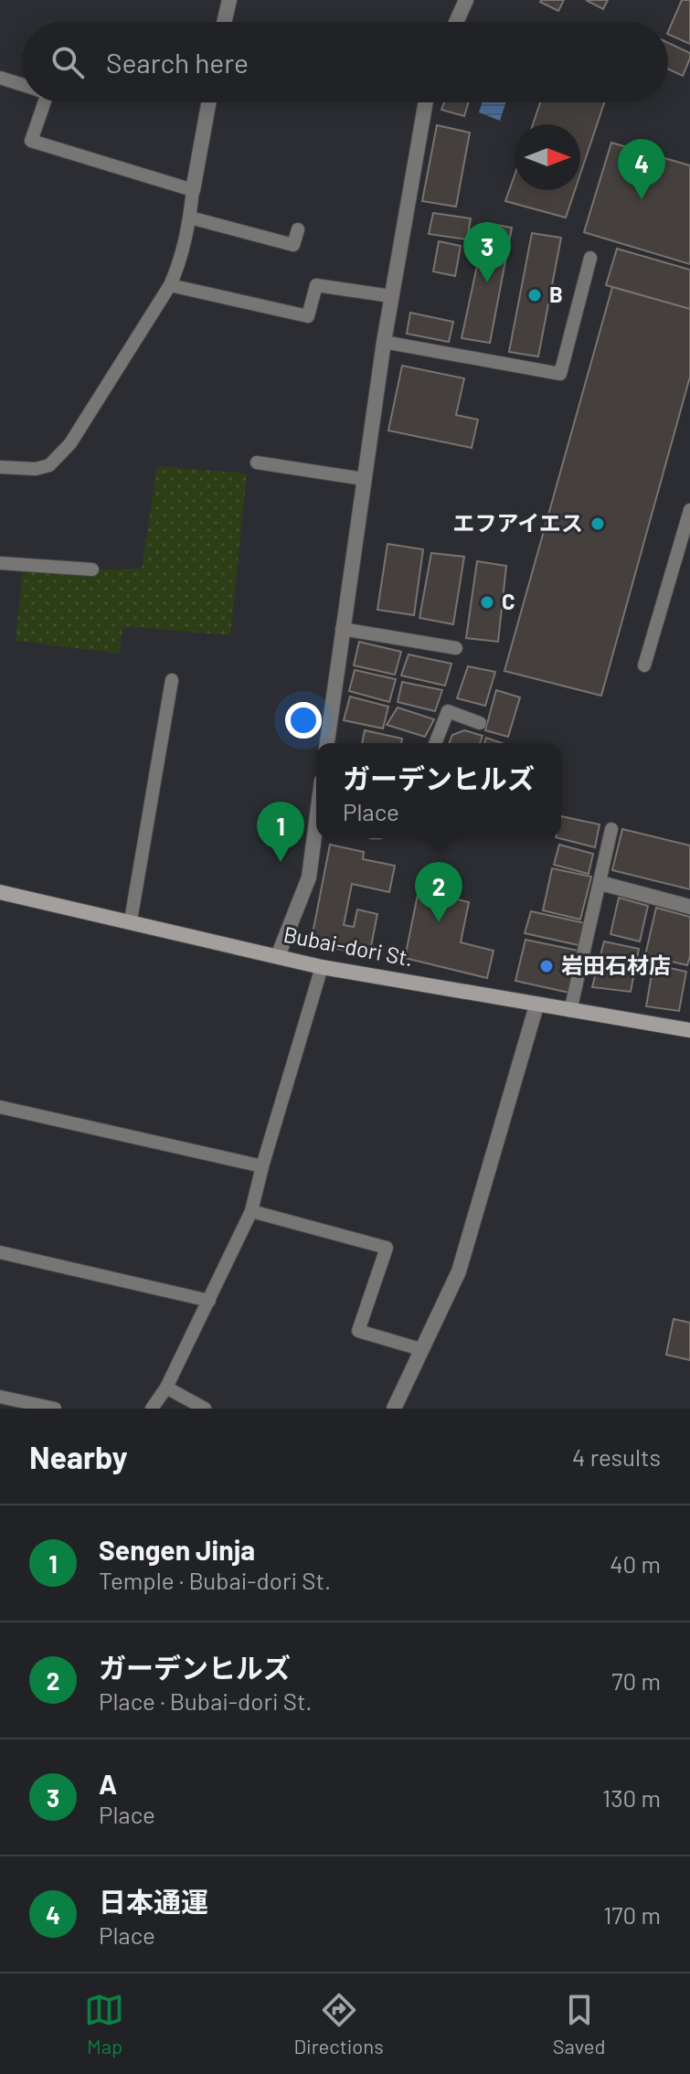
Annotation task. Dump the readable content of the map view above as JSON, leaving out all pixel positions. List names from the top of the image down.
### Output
{
  "streets": {
    "street": ["Bubai-dori St."]
  },
  "places": [
    "B",
    "エフアイエス",
    "C",
    "岩田石材店"
  ],
  "north": "right",
  "page": {
    "search": "Search here",
    "pins": [
      "4",
      "3",
      "1",
      "2"
    ],
    "popup": ["ガーデンヒルズ", "Place"],
    "heading": ["Nearby", "4 results"],
    "list": [
      {
        "mark": "1",
        "name": "Sengen Jinja",
        "note": "Temple · Bubai-dori St.",
        "value": "40 m"
      },
      {
        "mark": "2",
        "name": "ガーデンヒルズ",
        "note": "Place · Bubai-dori St.",
        "value": "70 m"
      },
      {
        "mark": "3",
        "name": "A",
        "note": "Place",
        "value": "130 m"
      },
      {
        "mark": "4",
        "name": "日本通運",
        "note": "Place",
        "value": "170 m"
      }
    ],
    "nav": ["Map", "Directions", "Saved"]
  }
}
